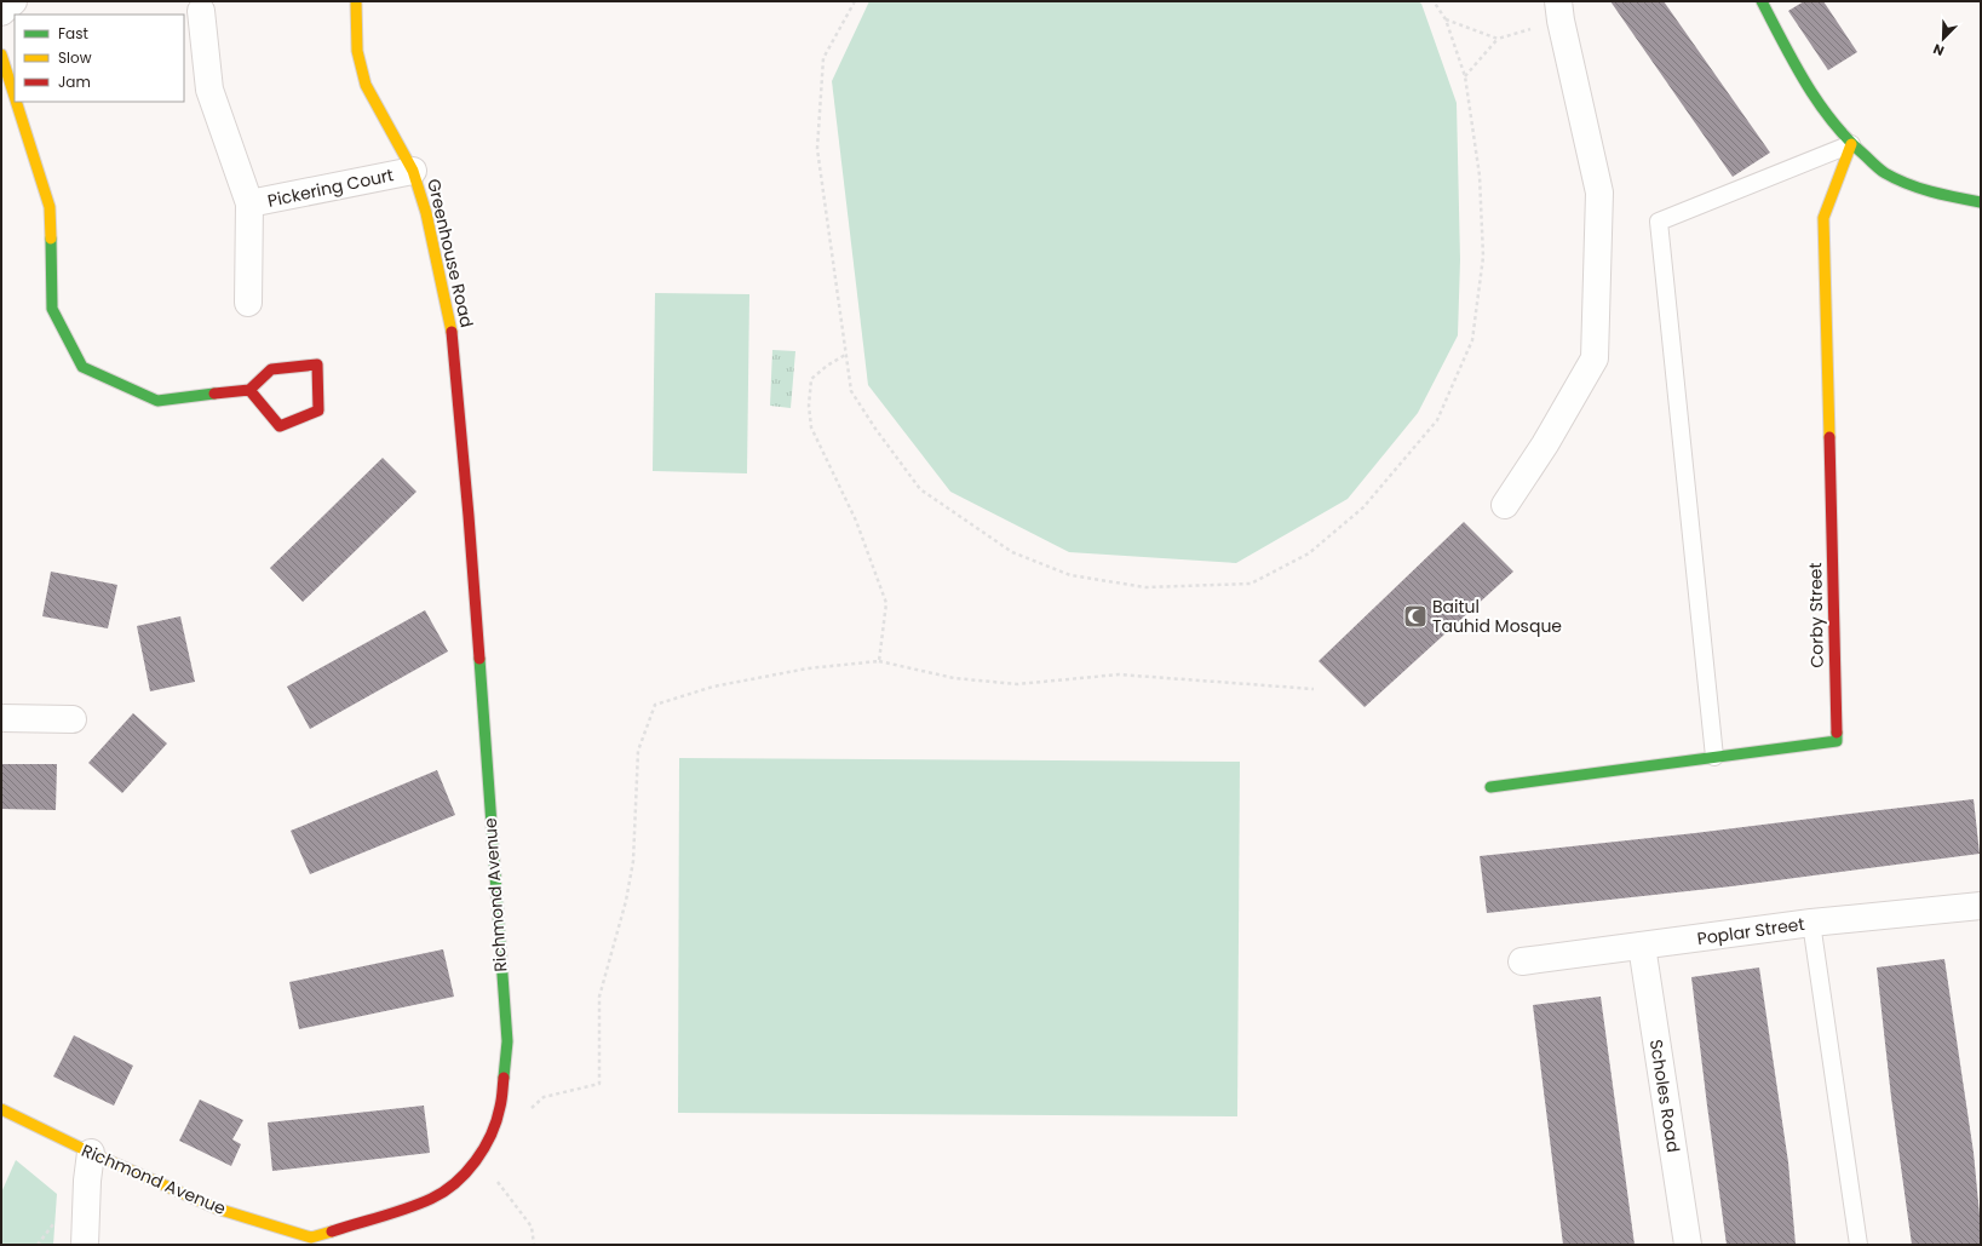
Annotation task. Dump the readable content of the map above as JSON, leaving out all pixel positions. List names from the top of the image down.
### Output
{
  "streets": {
    "street": [
      "Pickering Court",
      "Greenhouse Road",
      "Corby Street",
      "Richmond Avenue",
      "Poplar Street",
      "Scholes Road"
    ]
  },
  "crossings": [
    ["Pickering Court", "Greenhouse Road"],
    ["Greenhouse Road", "Richmond Avenue"],
    ["Poplar Street", "Scholes Road"]
  ],
  "places": {
    "mosque": ["Baitul Tauhid Mosque"]
  },
  "legend": ["Fast", "Slow", "Jam"],
  "north": "bottom left"
}
